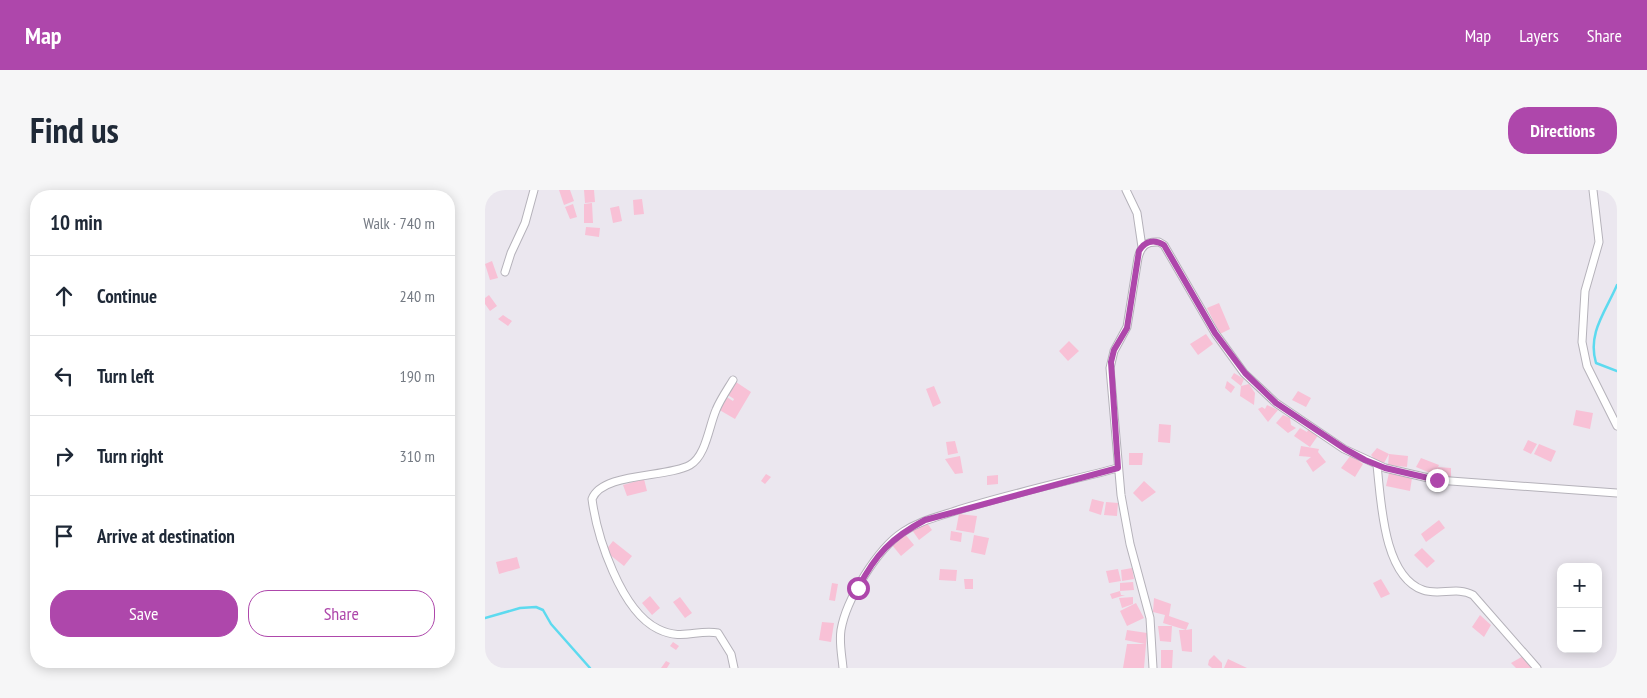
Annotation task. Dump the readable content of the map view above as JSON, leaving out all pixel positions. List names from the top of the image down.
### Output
{
  "page": {
    "header": "Map",
    "nav": ["Map", "Layers", "Share"],
    "title": "Find us",
    "buttons": [
      "Directions",
      ["Save", "Share"]
    ],
    "heading": ["10 min", "Walk · 740 m"],
    "list": [
      ["Continue", "240 m"],
      ["Turn left", "190 m"],
      ["Turn right", "310 m"],
      "Arrive at destination"
    ],
    "map_buttons": ["+", "−"]
  }
}
